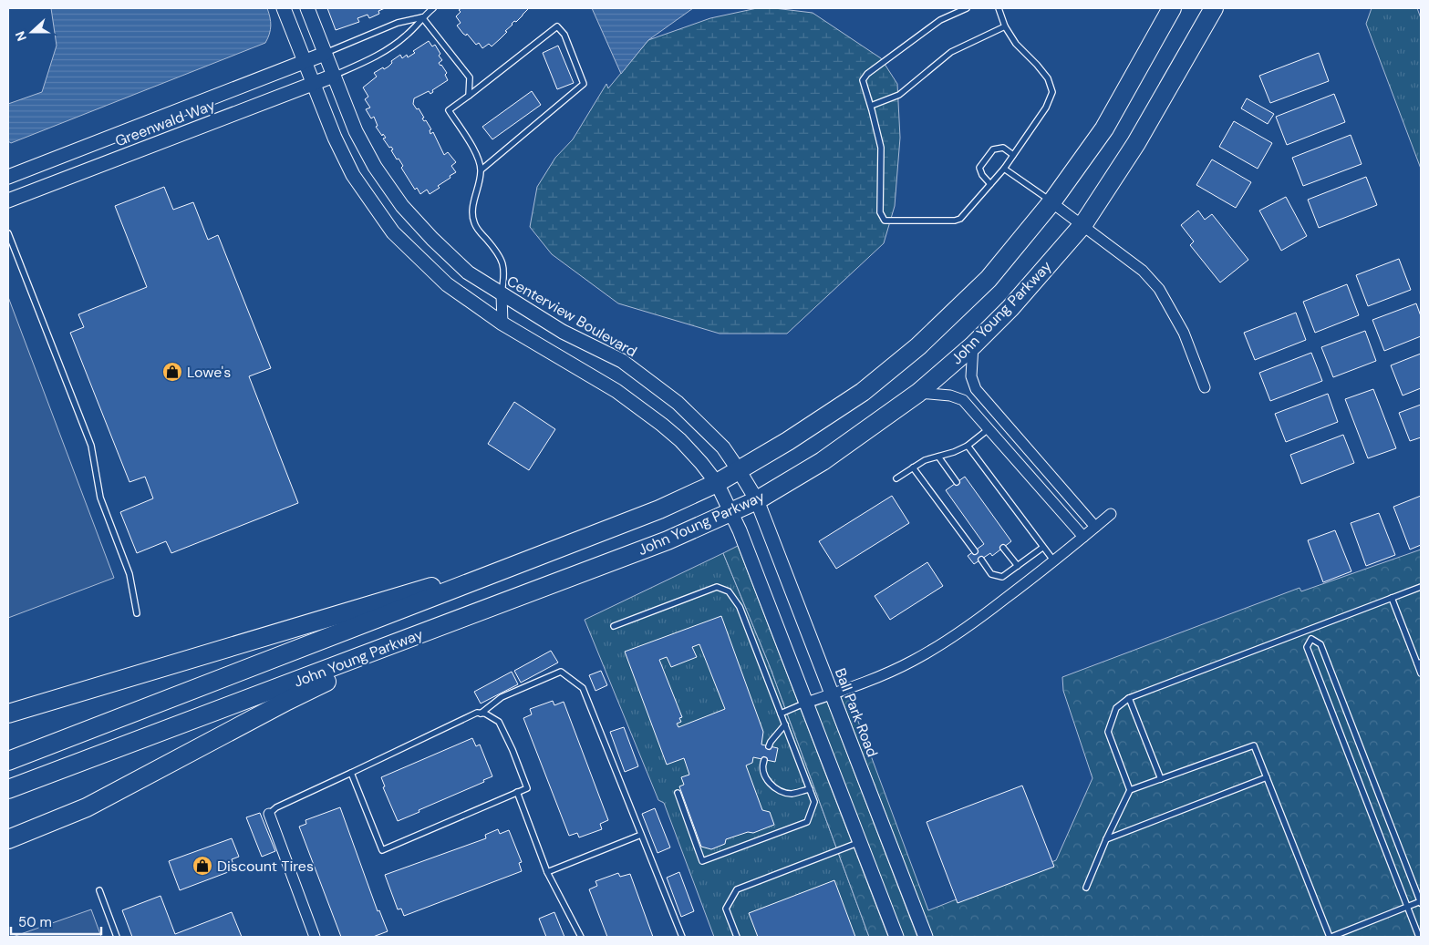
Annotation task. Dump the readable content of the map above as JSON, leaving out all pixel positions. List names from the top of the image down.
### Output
{
  "streets": {
    "highway": ["John Young Parkway"],
    "street": ["Greenwald Way", "Centerview Boulevard", "Ball Park Road"]
  },
  "crossings": [
    ["Greenwald Way", "Centerview Boulevard"],
    ["John Young Parkway", "Centerview Boulevard"],
    ["John Young Parkway", "Ball Park Road"],
    ["Centerview Boulevard", "Ball Park Road"]
  ],
  "places": {
    "shop": ["Lowe's", "Discount Tires"]
  },
  "scale_bar": "50 m",
  "north": "left"
}
